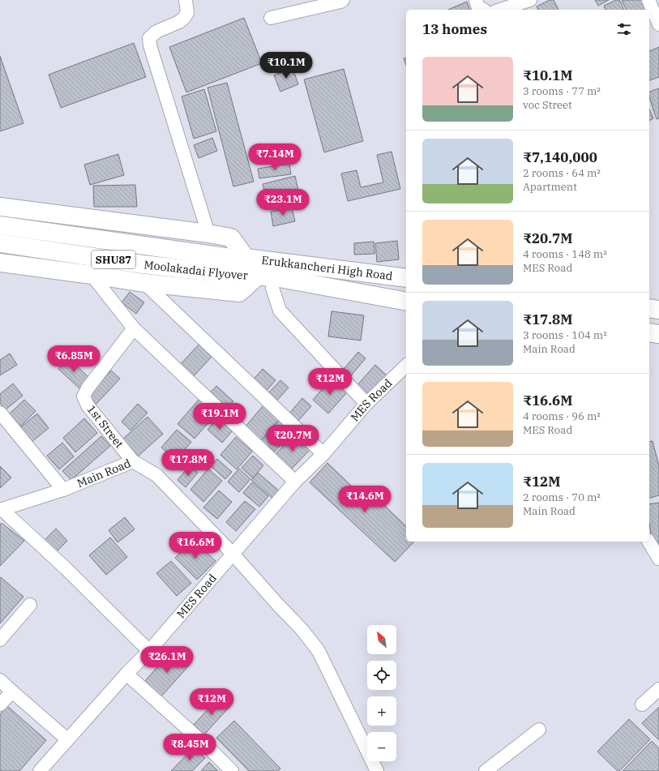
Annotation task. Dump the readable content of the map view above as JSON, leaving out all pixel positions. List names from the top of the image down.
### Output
{
  "streets": {
    "main road": ["SHU87", "Erukkancheri High Road", "Moolakadai Flyover"],
    "street": ["MES Road", "1st Street", "Main Road"]
  },
  "crossings": [
    ["SHU87", "Moolakadai Flyover"],
    ["Erukkancheri High Road", "Moolakadai Flyover"],
    ["MES Road", "Main Road"],
    ["1st Street", "Main Road"]
  ],
  "north": "top left",
  "page": {
    "heading": "13 homes",
    "list": [
      {
        "name": "₹10.1M",
        "note": "3 rooms · 77 m² · voc Street"
      },
      {
        "name": "₹7,140,000",
        "note": "2 rooms · 64 m² · Apartment"
      },
      {
        "name": "₹20.7M",
        "note": "4 rooms · 148 m² · MES Road"
      },
      {
        "name": "₹17.8M",
        "note": "3 rooms · 104 m² · Main Road"
      },
      {
        "name": "₹16.6M",
        "note": "4 rooms · 96 m² · MES Road"
      },
      {
        "name": "₹12M",
        "note": "2 rooms · 70 m² · Main Road"
      }
    ],
    "price": [
      "₹10.1M",
      "₹7.14M",
      "₹23.1M",
      "₹6.85M",
      "₹12M",
      "₹19.1M",
      "₹20.7M",
      "₹17.8M",
      "₹14.6M",
      "₹16.6M",
      "₹26.1M",
      "₹12M",
      "₹8.45M"
    ],
    "map_buttons": ["+", "−"]
  }
}
